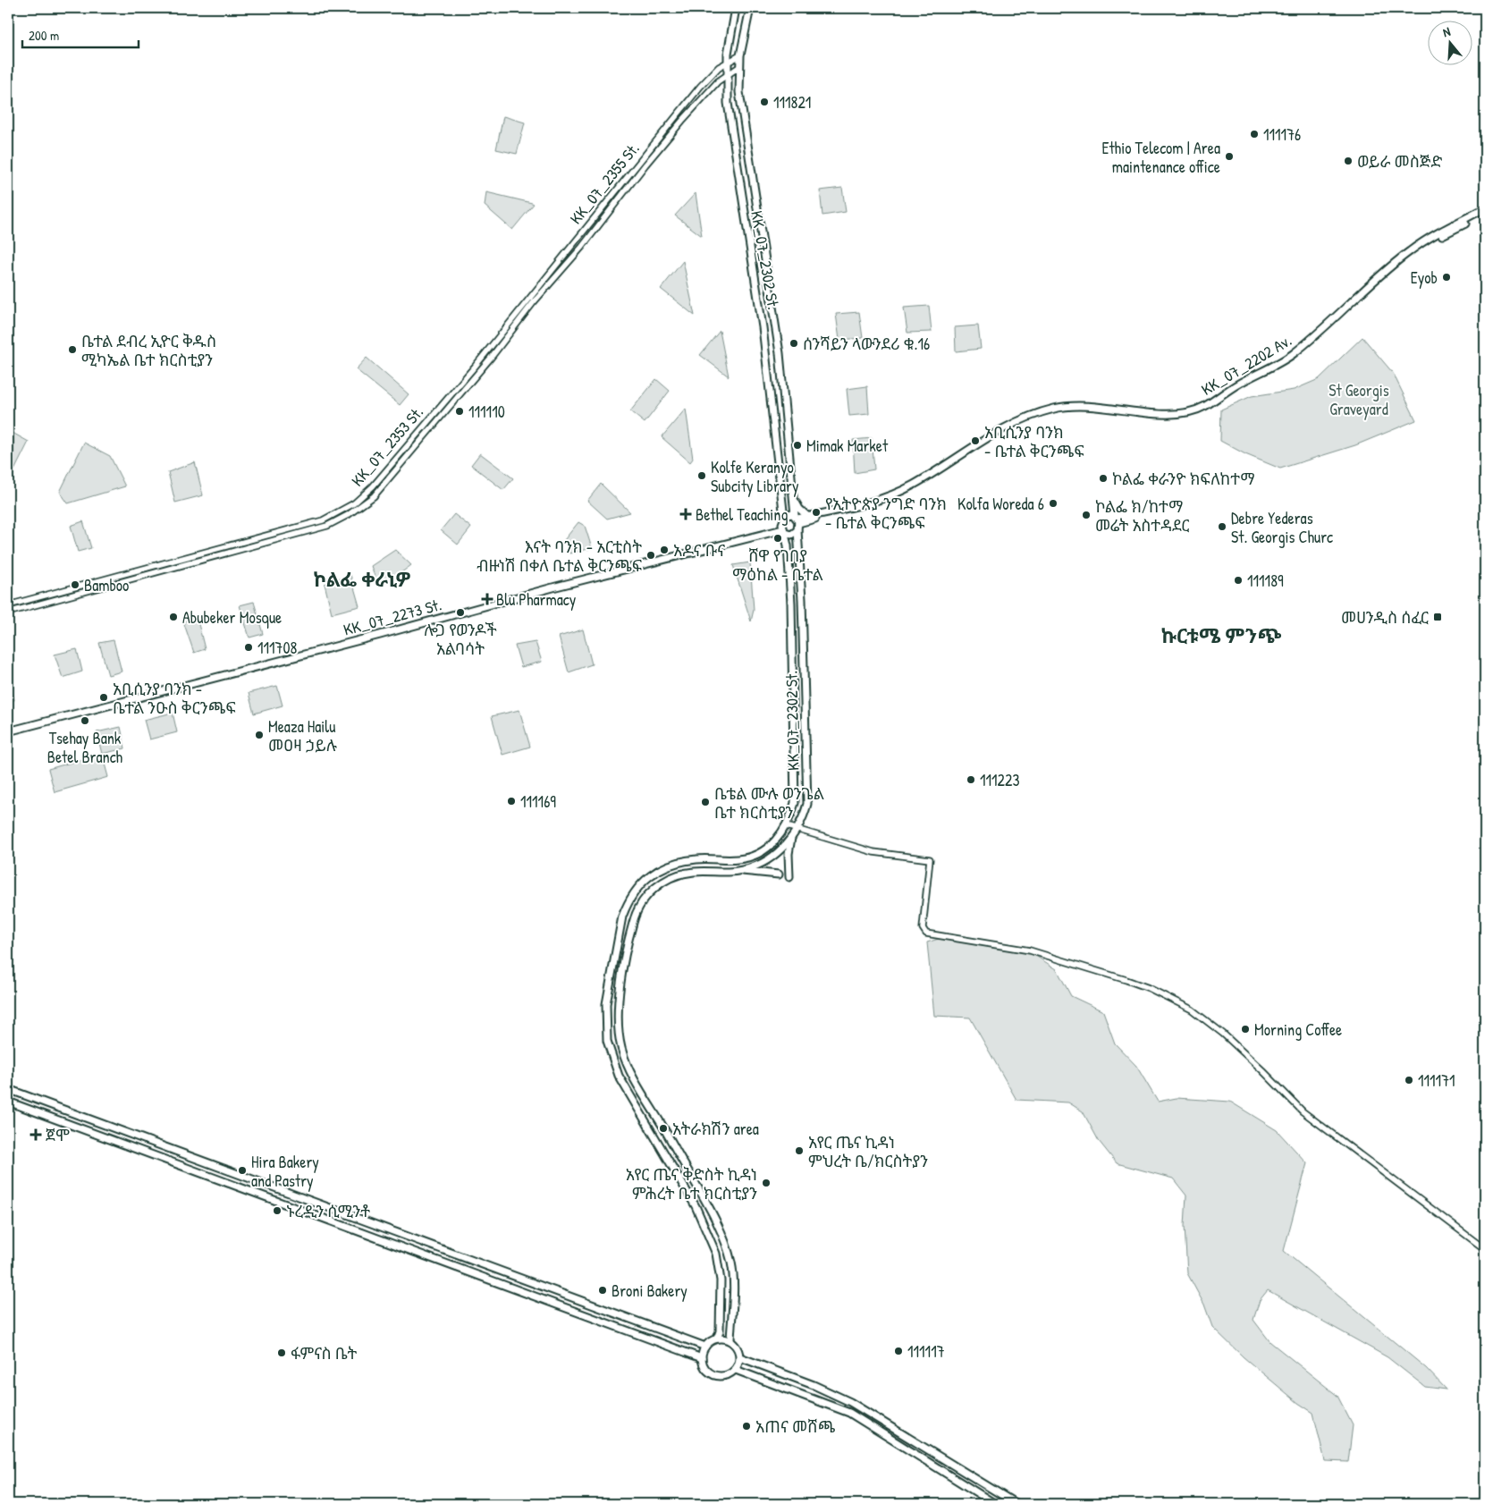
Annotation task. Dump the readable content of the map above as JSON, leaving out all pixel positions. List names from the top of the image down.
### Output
{
  "streets": {
    "main road": ["KK_07_2302 St.", "KK_07_2202 Av.", "KK_07_2273 St."],
    "street": ["KK_07_2355 St.", "KK_07_2353 St."]
  },
  "crossings": [
    ["KK_07_2355 St.", "KK_07_2302 St."],
    ["KK_07_2355 St.", "KK_07_2353 St."],
    ["KK_07_2302 St.", "KK_07_2273 St."]
  ],
  "districts": ["ኮልፌ ቀራኒዎ", "ኩርቱሜ ምንጭ"],
  "parks": ["St Georgis Graveyard"],
  "places": {
    "other": [
      "111821",
      "111176",
      "Ethio Telecom | Area maintenance office",
      "ወይራ መስጅድ",
      "Eyob",
      "ሰንሻይን ላውንደሪ ቁ.16",
      "ቤተል ደብረ ኢዮር ቅዱስ ሚካኤል ቤተ ክርስቲያን",
      "111110",
      "አቢሲንያ ባንክ - ቤተል ቅርንጫፍ",
      "Mimak Market",
      "Kolfe Keranyo Subcity Library",
      "ኮልፌ ቀራንዮ ክፍለከተማ",
      "Kolfa Woreda 6",
      "የኢትዮጵያ ንግድ ባንክ - ቤተል ቅርንጫፍ",
      "ኮልፌ ክ/ከተማ መሬት አስተዳደር",
      "Debre Yederas St. Georgis Churc",
      "ሸዋ የገበያ ማዕከል - ቤተል",
      "አዶና ቡና",
      "እናት ባንክ - አርቲስት ብዙነሽ በቀለ ቤተል ቅርንጫፍ",
      "111189",
      "Bamboo",
      "ሎጋ የወንዶች አልባሳት",
      "Abubeker Mosque",
      "111708",
      "አቢሲንያ ባንክ - ቤተል ንዑስ ቅርንጫፍ",
      "Tsehay Bank Betel Branch",
      "Meaza Hailu መዐዛ ኃይሉ",
      "111223",
      "111169",
      "ቤቴል ሙሉ ወንጌል ቤተ ክርስቲያን",
      "Morning Coffee",
      "111171",
      "አትራክሽን area",
      "አየር ጤና ኪዳነ ምህረት ቤ/ክርስትያን",
      "Hira Bakery and Pastry",
      "አየር ጤና ቅድስት ኪዳነ ምሕረት ቤተ ክርስቲያን",
      "ኑረዲን ሲሚንቶ",
      "Broni Bakery",
      "111117",
      "ፋምናስ ቤት",
      "አጠና መሸጫ"
    ],
    "health": ["Bethel Teaching", "Blu Pharmacy", "ጀሞ"],
    "transit": ["መሀንዲስ ሰፈር"]
  },
  "scale_bar": "200 m",
  "north": "top"
}
